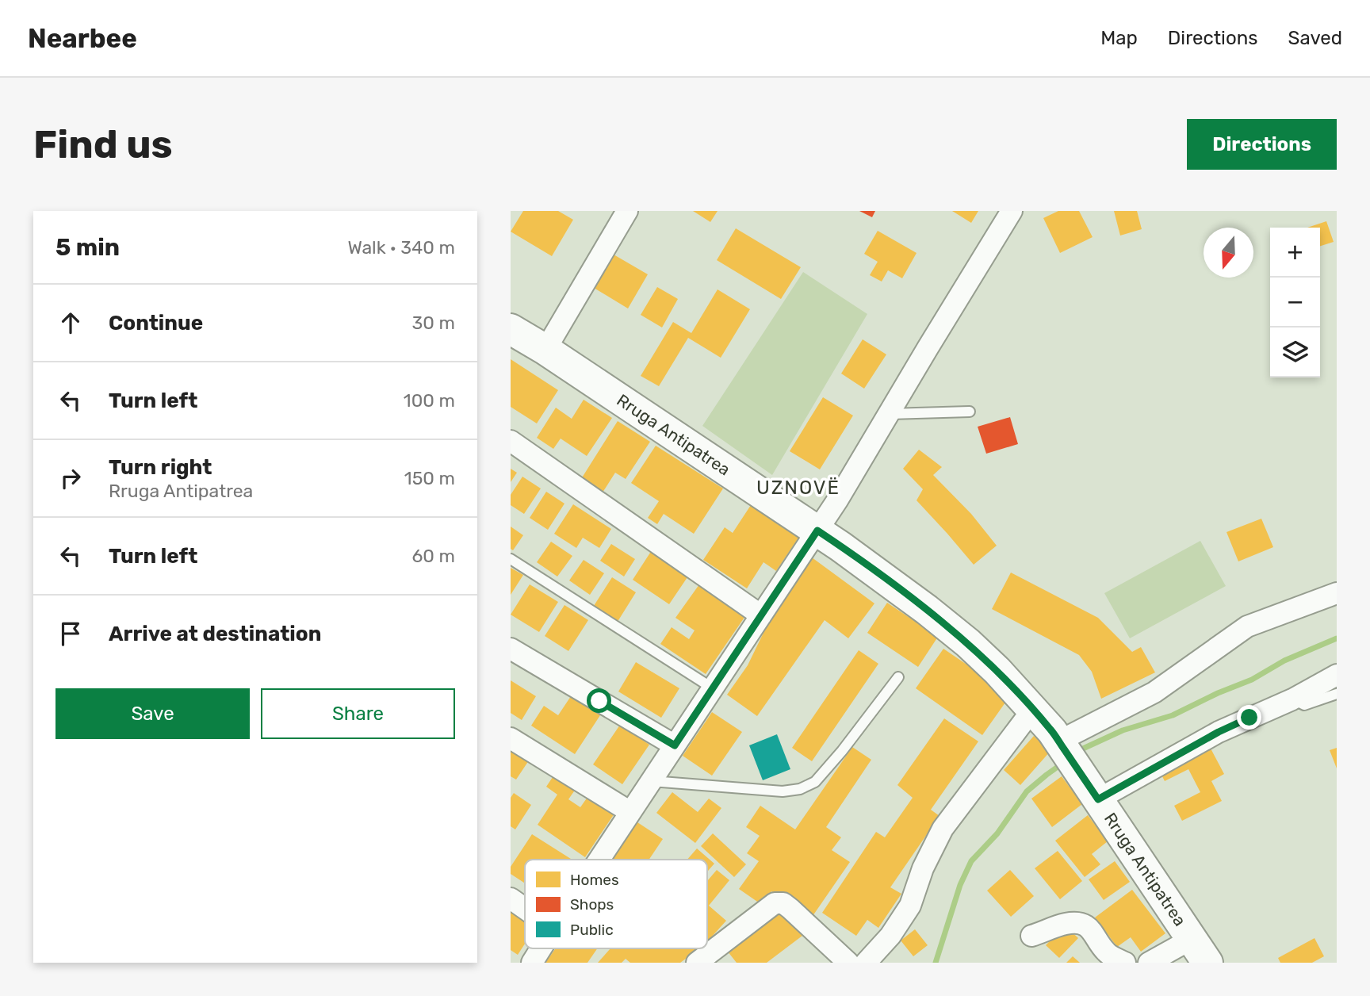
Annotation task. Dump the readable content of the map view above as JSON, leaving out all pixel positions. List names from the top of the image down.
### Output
{
  "streets": {
    "main road": ["Rruga Antipatrea"]
  },
  "districts": ["UZNOVË"],
  "legend": ["Homes", "Shops", "Public"],
  "north": "bottom",
  "page": {
    "header": "Nearbee",
    "nav": ["Map", "Directions", "Saved"],
    "buttons": [
      "Directions",
      ["Save", "Share"]
    ],
    "title": "Find us",
    "heading": ["5 min", "Walk · 340 m"],
    "map_buttons": ["+", "−"],
    "list": [
      ["Continue", "30 m"],
      ["Turn left", "100 m"],
      ["Turn right", "Rruga Antipatrea", "150 m"],
      ["Turn left", "60 m"],
      "Arrive at destination"
    ]
  }
}
